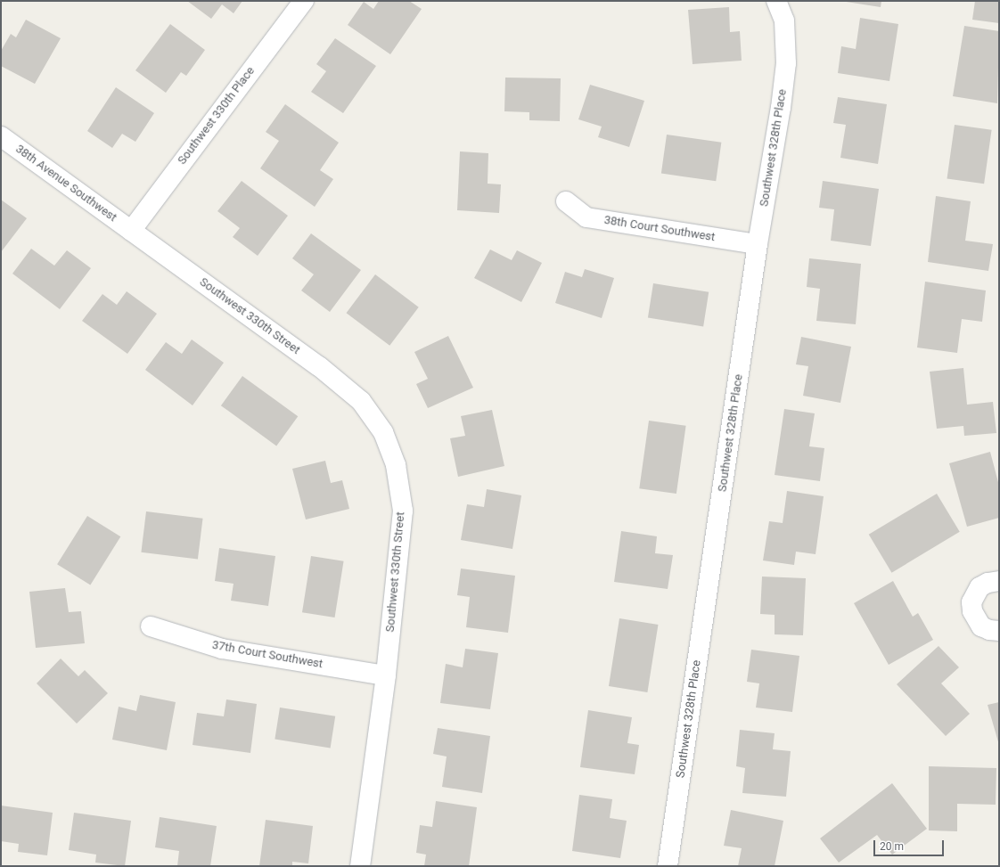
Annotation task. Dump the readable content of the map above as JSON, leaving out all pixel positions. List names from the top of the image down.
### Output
{
  "streets": {
    "street": [
      "Southwest 330th Place",
      "Southwest 328th Place",
      "38th Avenue Southwest",
      "38th Court Southwest",
      "Southwest 330th Street",
      "37th Court Southwest"
    ]
  },
  "crossings": [
    ["Southwest 330th Place", "38th Avenue Southwest"],
    ["Southwest 330th Place", "Southwest 330th Street"],
    ["Southwest 328th Place", "38th Court Southwest"],
    ["38th Avenue Southwest", "Southwest 330th Street"],
    ["Southwest 330th Street", "37th Court Southwest"]
  ],
  "scale_bar": "20 m"
}
